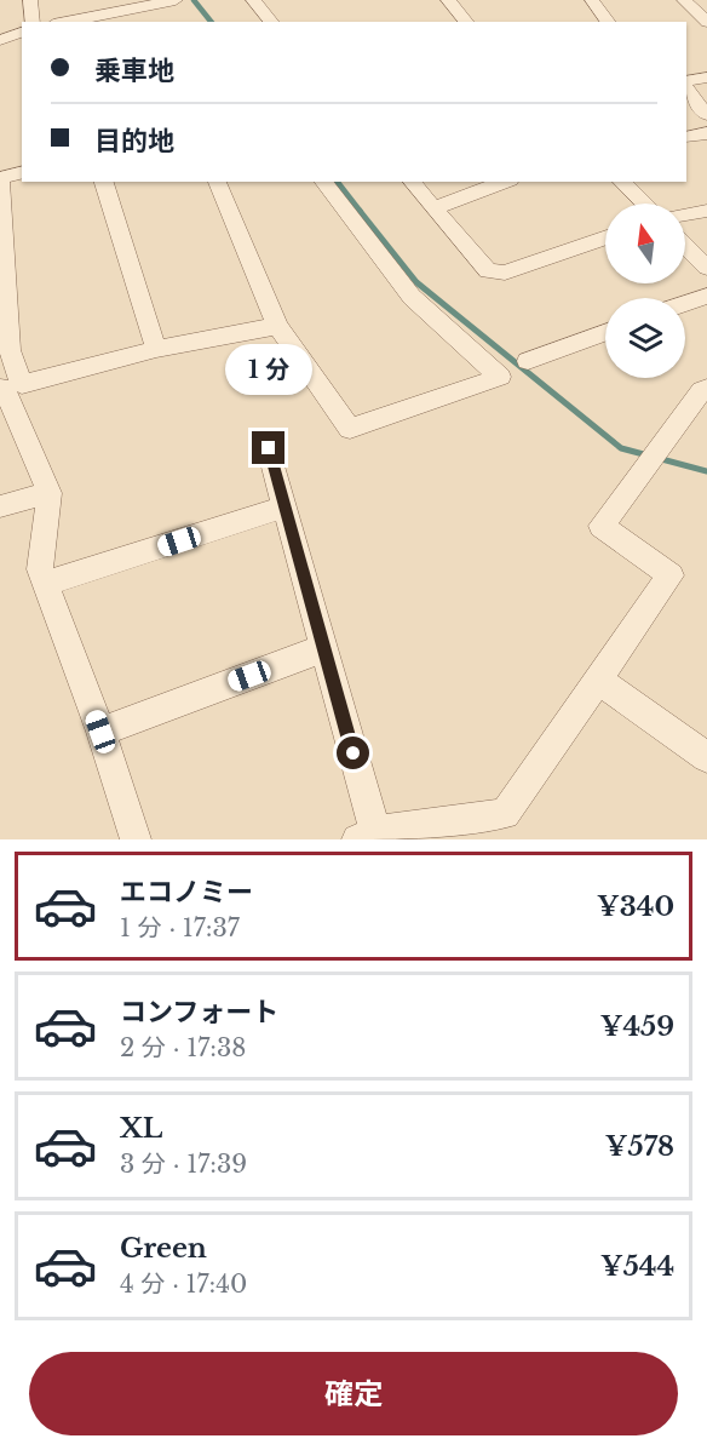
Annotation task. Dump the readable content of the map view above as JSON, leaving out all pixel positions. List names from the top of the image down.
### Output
{
  "north": "top",
  "page": {
    "banner": ["乗車地", "目的地"],
    "bubble": "1 分",
    "list": [
      {
        "name": "エコノミー",
        "note": "1 分 · 17:37",
        "value": "¥340"
      },
      {
        "name": "コンフォート",
        "note": "2 分 · 17:38",
        "value": "¥459"
      },
      {
        "name": "XL",
        "note": "3 分 · 17:39",
        "value": "¥578"
      },
      {
        "name": "Green",
        "note": "4 分 · 17:40",
        "value": "¥544"
      }
    ],
    "buttons": "確定"
  }
}
